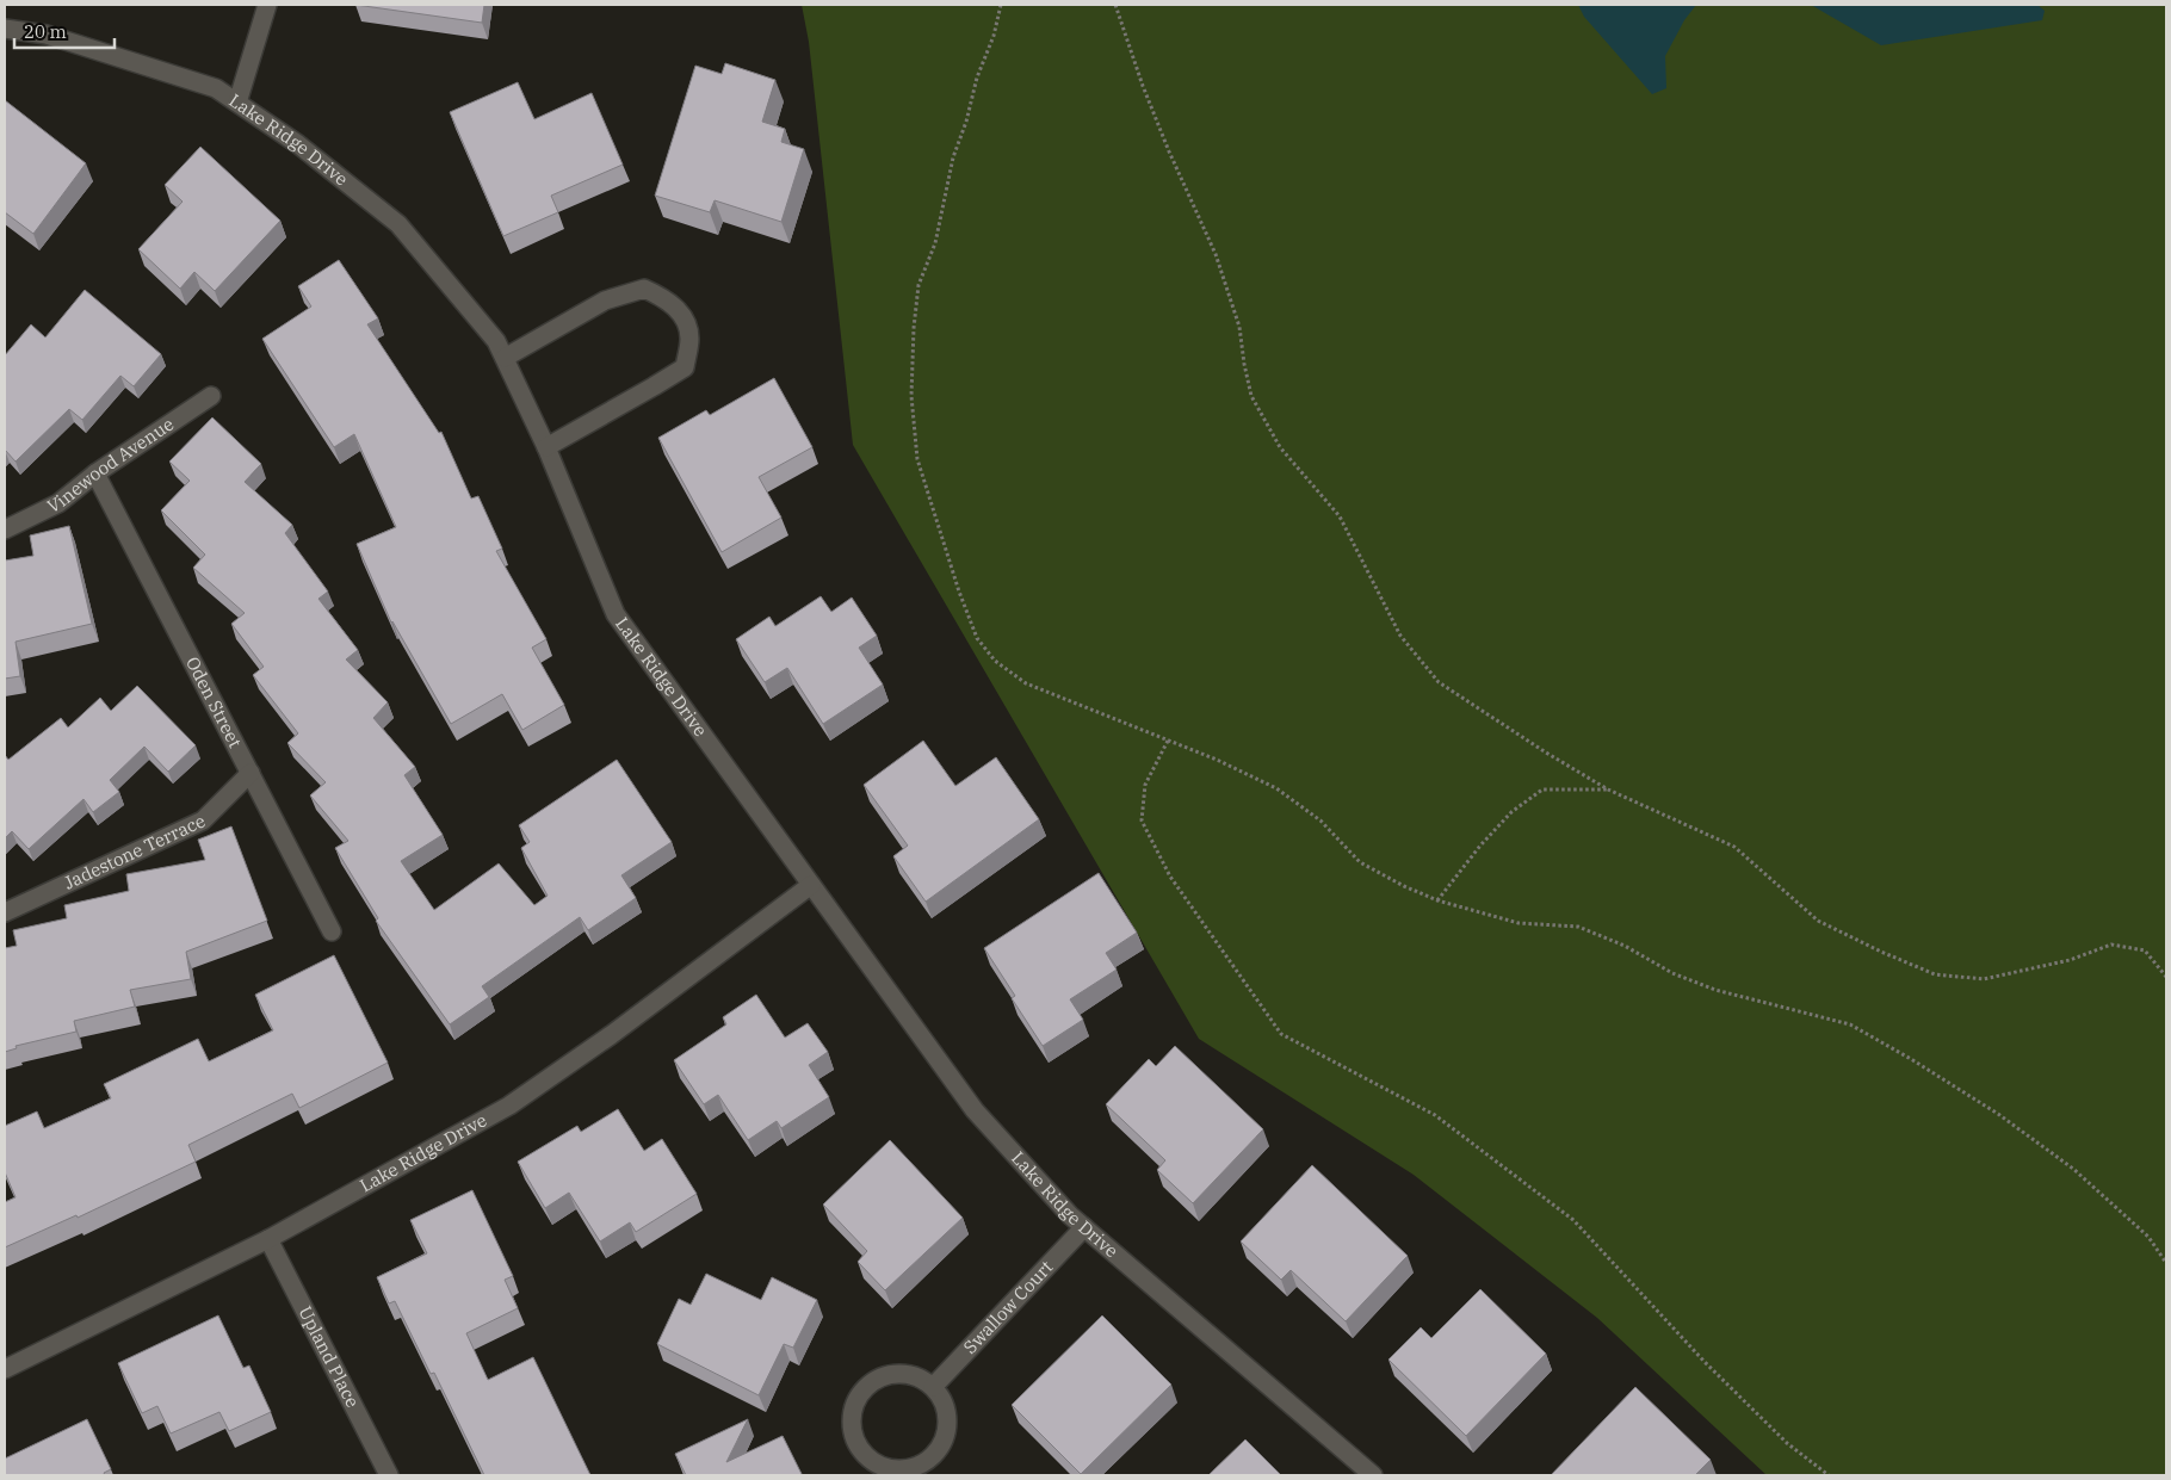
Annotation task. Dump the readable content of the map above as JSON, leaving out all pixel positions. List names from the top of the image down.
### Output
{
  "streets": {
    "street": [
      "Lake Ridge Drive",
      "Vinewood Avenue",
      "Oden Street",
      "Jadestone Terrace",
      "Swallow Court",
      "Upland Place"
    ]
  },
  "crossings": [
    ["Lake Ridge Drive", "Swallow Court"],
    ["Lake Ridge Drive", "Upland Place"],
    ["Vinewood Avenue", "Oden Street"],
    ["Oden Street", "Jadestone Terrace"]
  ],
  "scale_bar": "20 m"
}
